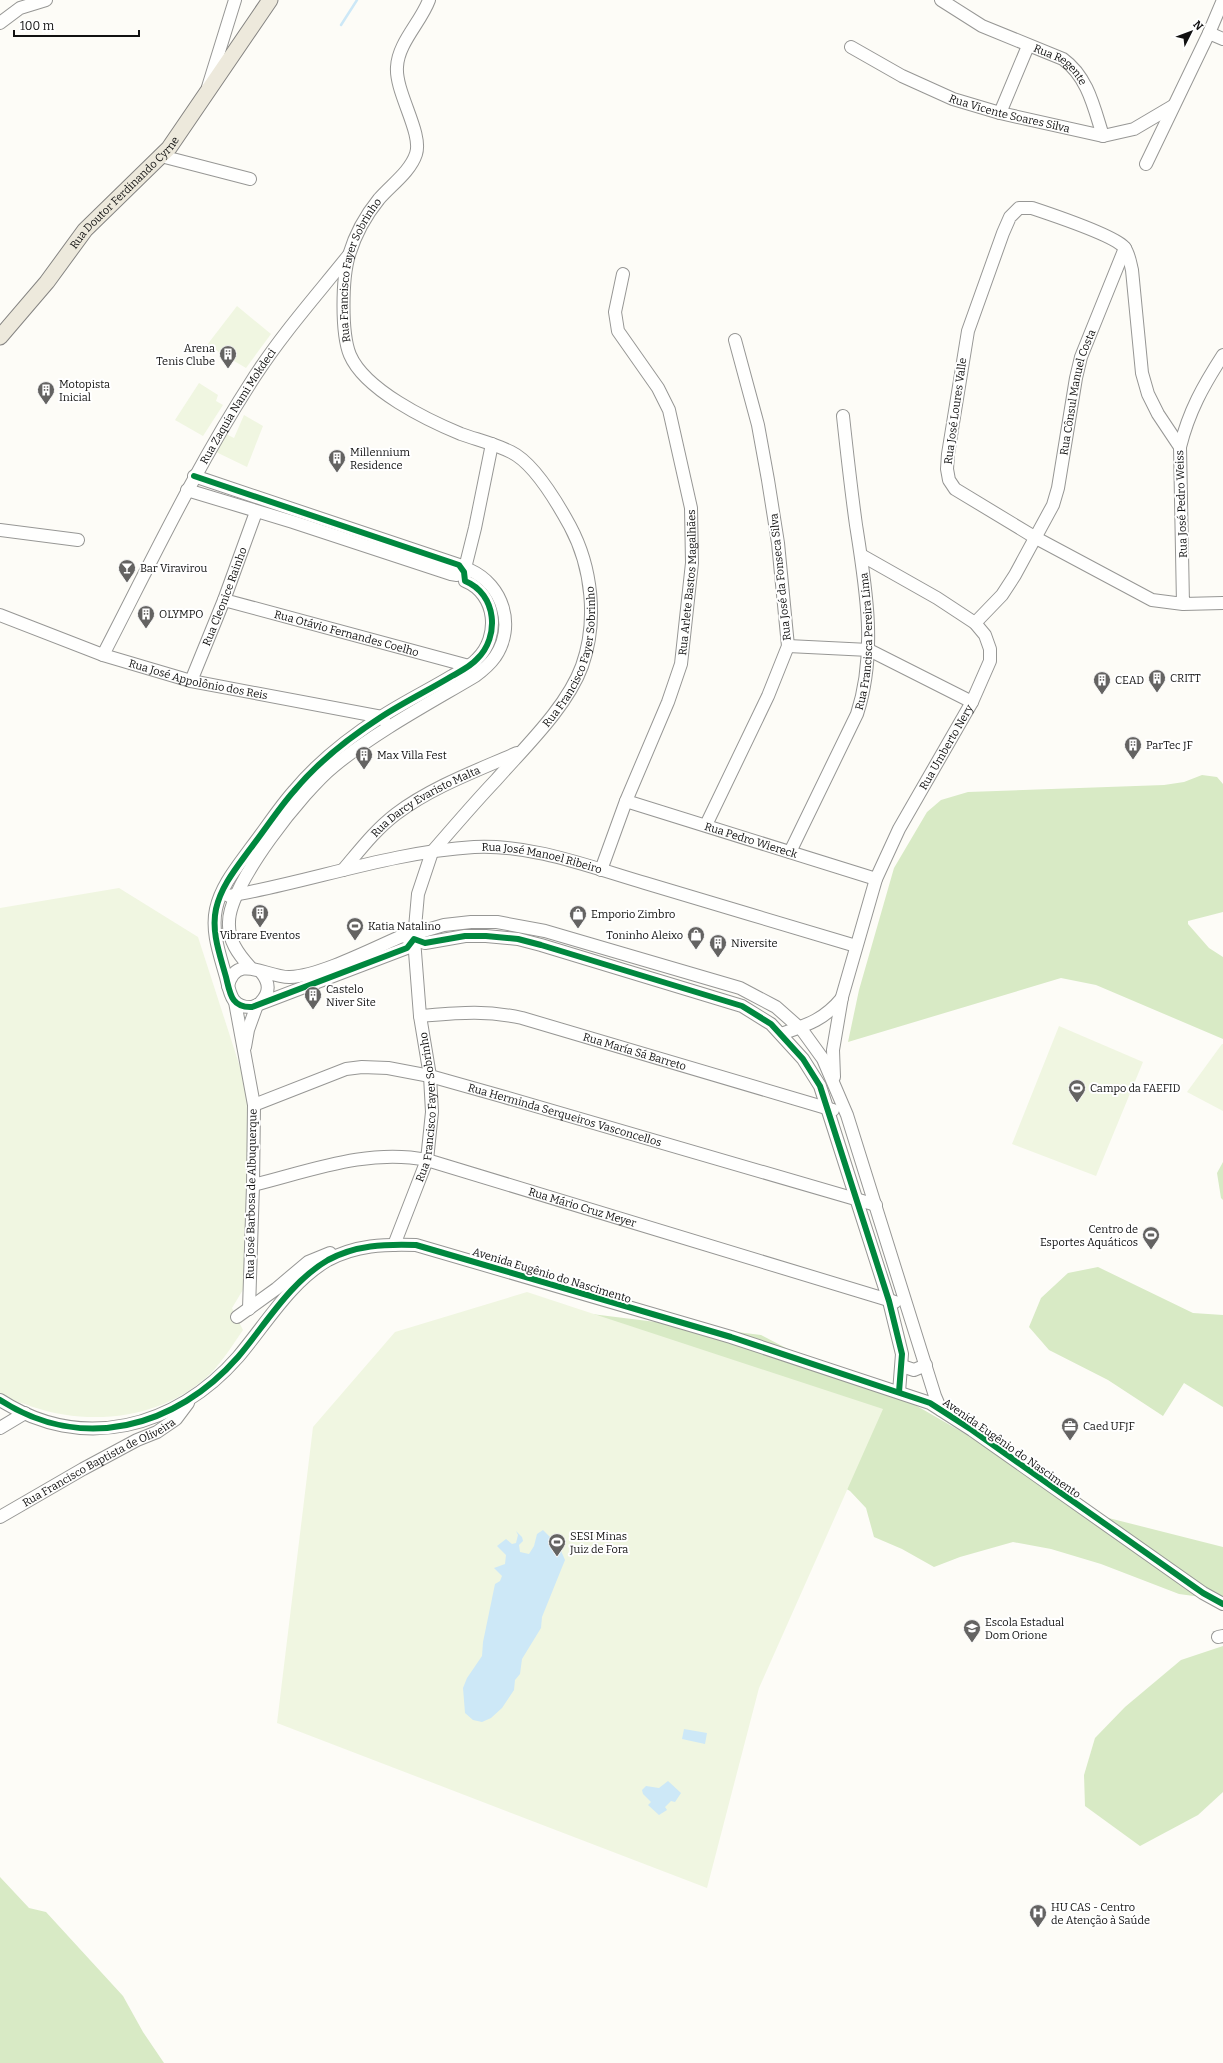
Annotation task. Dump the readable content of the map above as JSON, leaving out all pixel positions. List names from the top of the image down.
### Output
{
  "streets": {
    "main road": ["Rua Doutor Ferdinando Cyrne"],
    "street": [
      "Rua Regente",
      "Rua Vicente Soares Silva",
      "Rua Francisco Fayer Sobrinho",
      "Rua Cônsul Manuel Costa",
      "Rua Zaquia Nami Mokdeci",
      "Rua José Loures Valle",
      "Rua José Pedro Weiss",
      "Rua José da Fonseca Silva",
      "Rua Arlete Bastos Magalhães",
      "Rua Cleonice Rainho",
      "Rua Otávio Fernandes Coelho",
      "Rua Francisca Pereira Lima",
      "Rua José Appolônio dos Reis",
      "Rua Umberto Nery",
      "Rua Darcy Evaristo Malta",
      "Rua Pedro Wiereck",
      "Rua José Manoel Ribeiro",
      "Rua María Sá Barreto",
      "Rua Herminda Serqueiros Vasconcellos",
      "Rua José Barbosa de Albuquerque",
      "Rua Mário Cruz Meyer",
      "Avenida Eugênio do Nascimento",
      "Rua Francisco Baptista de Oliveira"
    ]
  },
  "crossings": [
    ["Rua Regente", "Rua Vicente Soares Silva"],
    ["Rua Francisco Fayer Sobrinho", "Rua Zaquia Nami Mokdeci"],
    ["Rua Francisco Fayer Sobrinho", "Rua Darcy Evaristo Malta"],
    ["Rua Francisco Fayer Sobrinho", "Rua José Manoel Ribeiro"],
    ["Rua Francisco Fayer Sobrinho", "Rua María Sá Barreto"],
    ["Rua Francisco Fayer Sobrinho", "Rua Herminda Serqueiros Vasconcellos"],
    ["Rua Francisco Fayer Sobrinho", "Rua Mário Cruz Meyer"],
    ["Rua Francisco Fayer Sobrinho", "Avenida Eugênio do Nascimento"],
    ["Rua Cônsul Manuel Costa", "Rua José Loures Valle"],
    ["Rua Cônsul Manuel Costa", "Rua José Pedro Weiss"],
    ["Rua Cônsul Manuel Costa", "Rua Umberto Nery"],
    ["Rua Zaquia Nami Mokdeci", "Rua José Appolônio dos Reis"],
    ["Rua José Loures Valle", "Rua José Pedro Weiss"],
    ["Rua José da Fonseca Silva", "Rua Pedro Wiereck"],
    ["Rua Arlete Bastos Magalhães", "Rua Pedro Wiereck"],
    ["Rua Arlete Bastos Magalhães", "Rua José Manoel Ribeiro"],
    ["Rua Cleonice Rainho", "Rua Otávio Fernandes Coelho"],
    ["Rua Cleonice Rainho", "Rua José Appolônio dos Reis"],
    ["Rua Francisca Pereira Lima", "Rua Umberto Nery"],
    ["Rua Francisca Pereira Lima", "Rua Pedro Wiereck"],
    ["Rua Umberto Nery", "Rua Pedro Wiereck"],
    ["Rua Umberto Nery", "Rua José Manoel Ribeiro"],
    ["Rua Darcy Evaristo Malta", "Rua José Manoel Ribeiro"],
    ["Rua Herminda Serqueiros Vasconcellos", "Rua José Barbosa de Albuquerque"],
    ["Rua José Barbosa de Albuquerque", "Rua Mário Cruz Meyer"],
    ["Avenida Eugênio do Nascimento", "Rua Francisco Baptista de Oliveira"]
  ],
  "places": {
    "building": [
      "Arena Tenis Clube",
      "Motopista Inicial",
      "Millennium Residence",
      "OLYMPO",
      "CRITT",
      "CEAD",
      "ParTec JF",
      "Max Villa Fest",
      "Vibrare Eventos",
      "Niversite",
      "Castelo Niver Site"
    ],
    "bar": ["Bar Viravirou"],
    "shop": ["Emporio Zimbro", "Toninho Aleixo"],
    "sports": [
      "Katia Natalino",
      "Campo da FAEFID",
      "Centro de Esportes Aquáticos",
      "SESI Minas Juiz de Fora"
    ],
    "office": ["Caed UFJF"],
    "school or university": ["Escola Estadual Dom Orione"],
    "hospital": ["HU CAS - Centro de Atenção à Saúde"]
  },
  "scale_bar": "100 m",
  "north": "top right"
}
